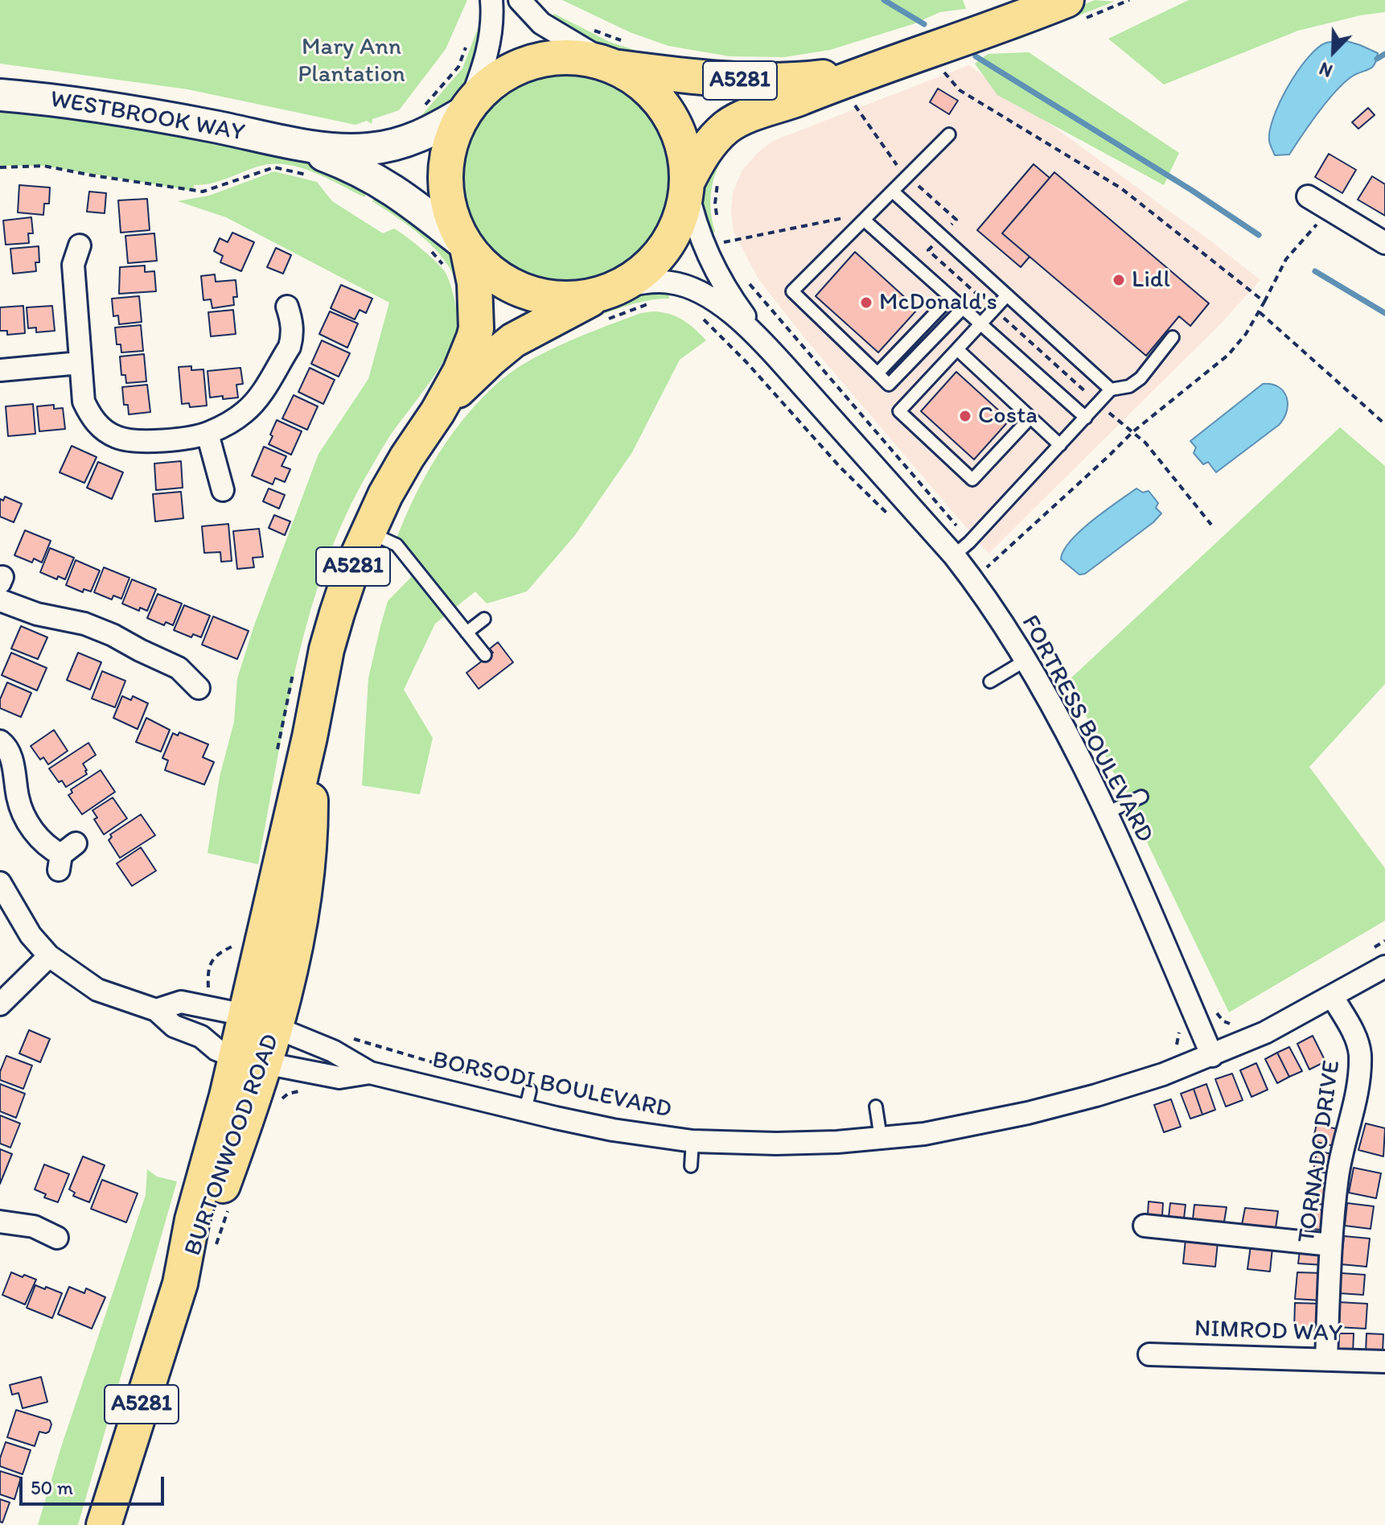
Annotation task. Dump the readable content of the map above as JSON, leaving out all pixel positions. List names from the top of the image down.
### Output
{
  "streets": {
    "main road": ["A5281", "BURTONWOOD ROAD"],
    "street": [
      "WESTBROOK WAY",
      "FORTRESS BOULEVARD",
      "BORSODI BOULEVARD",
      "TORNADO DRIVE",
      "NIMROD WAY"
    ]
  },
  "crossings": [
    ["A5281", "WESTBROOK WAY"],
    ["A5281", "FORTRESS BOULEVARD"],
    ["A5281", "BURTONWOOD ROAD"],
    ["WESTBROOK WAY", "BURTONWOOD ROAD"],
    ["FORTRESS BOULEVARD", "BORSODI BOULEVARD"],
    ["FORTRESS BOULEVARD", "BURTONWOOD ROAD"],
    ["BORSODI BOULEVARD", "BURTONWOOD ROAD"],
    ["BORSODI BOULEVARD", "TORNADO DRIVE"],
    ["TORNADO DRIVE", "NIMROD WAY"]
  ],
  "parks": ["Mary Ann Plantation"],
  "places": ["Lidl", "McDonald's", "Costa"],
  "scale_bar": "50 m",
  "north": "bottom left"
}
